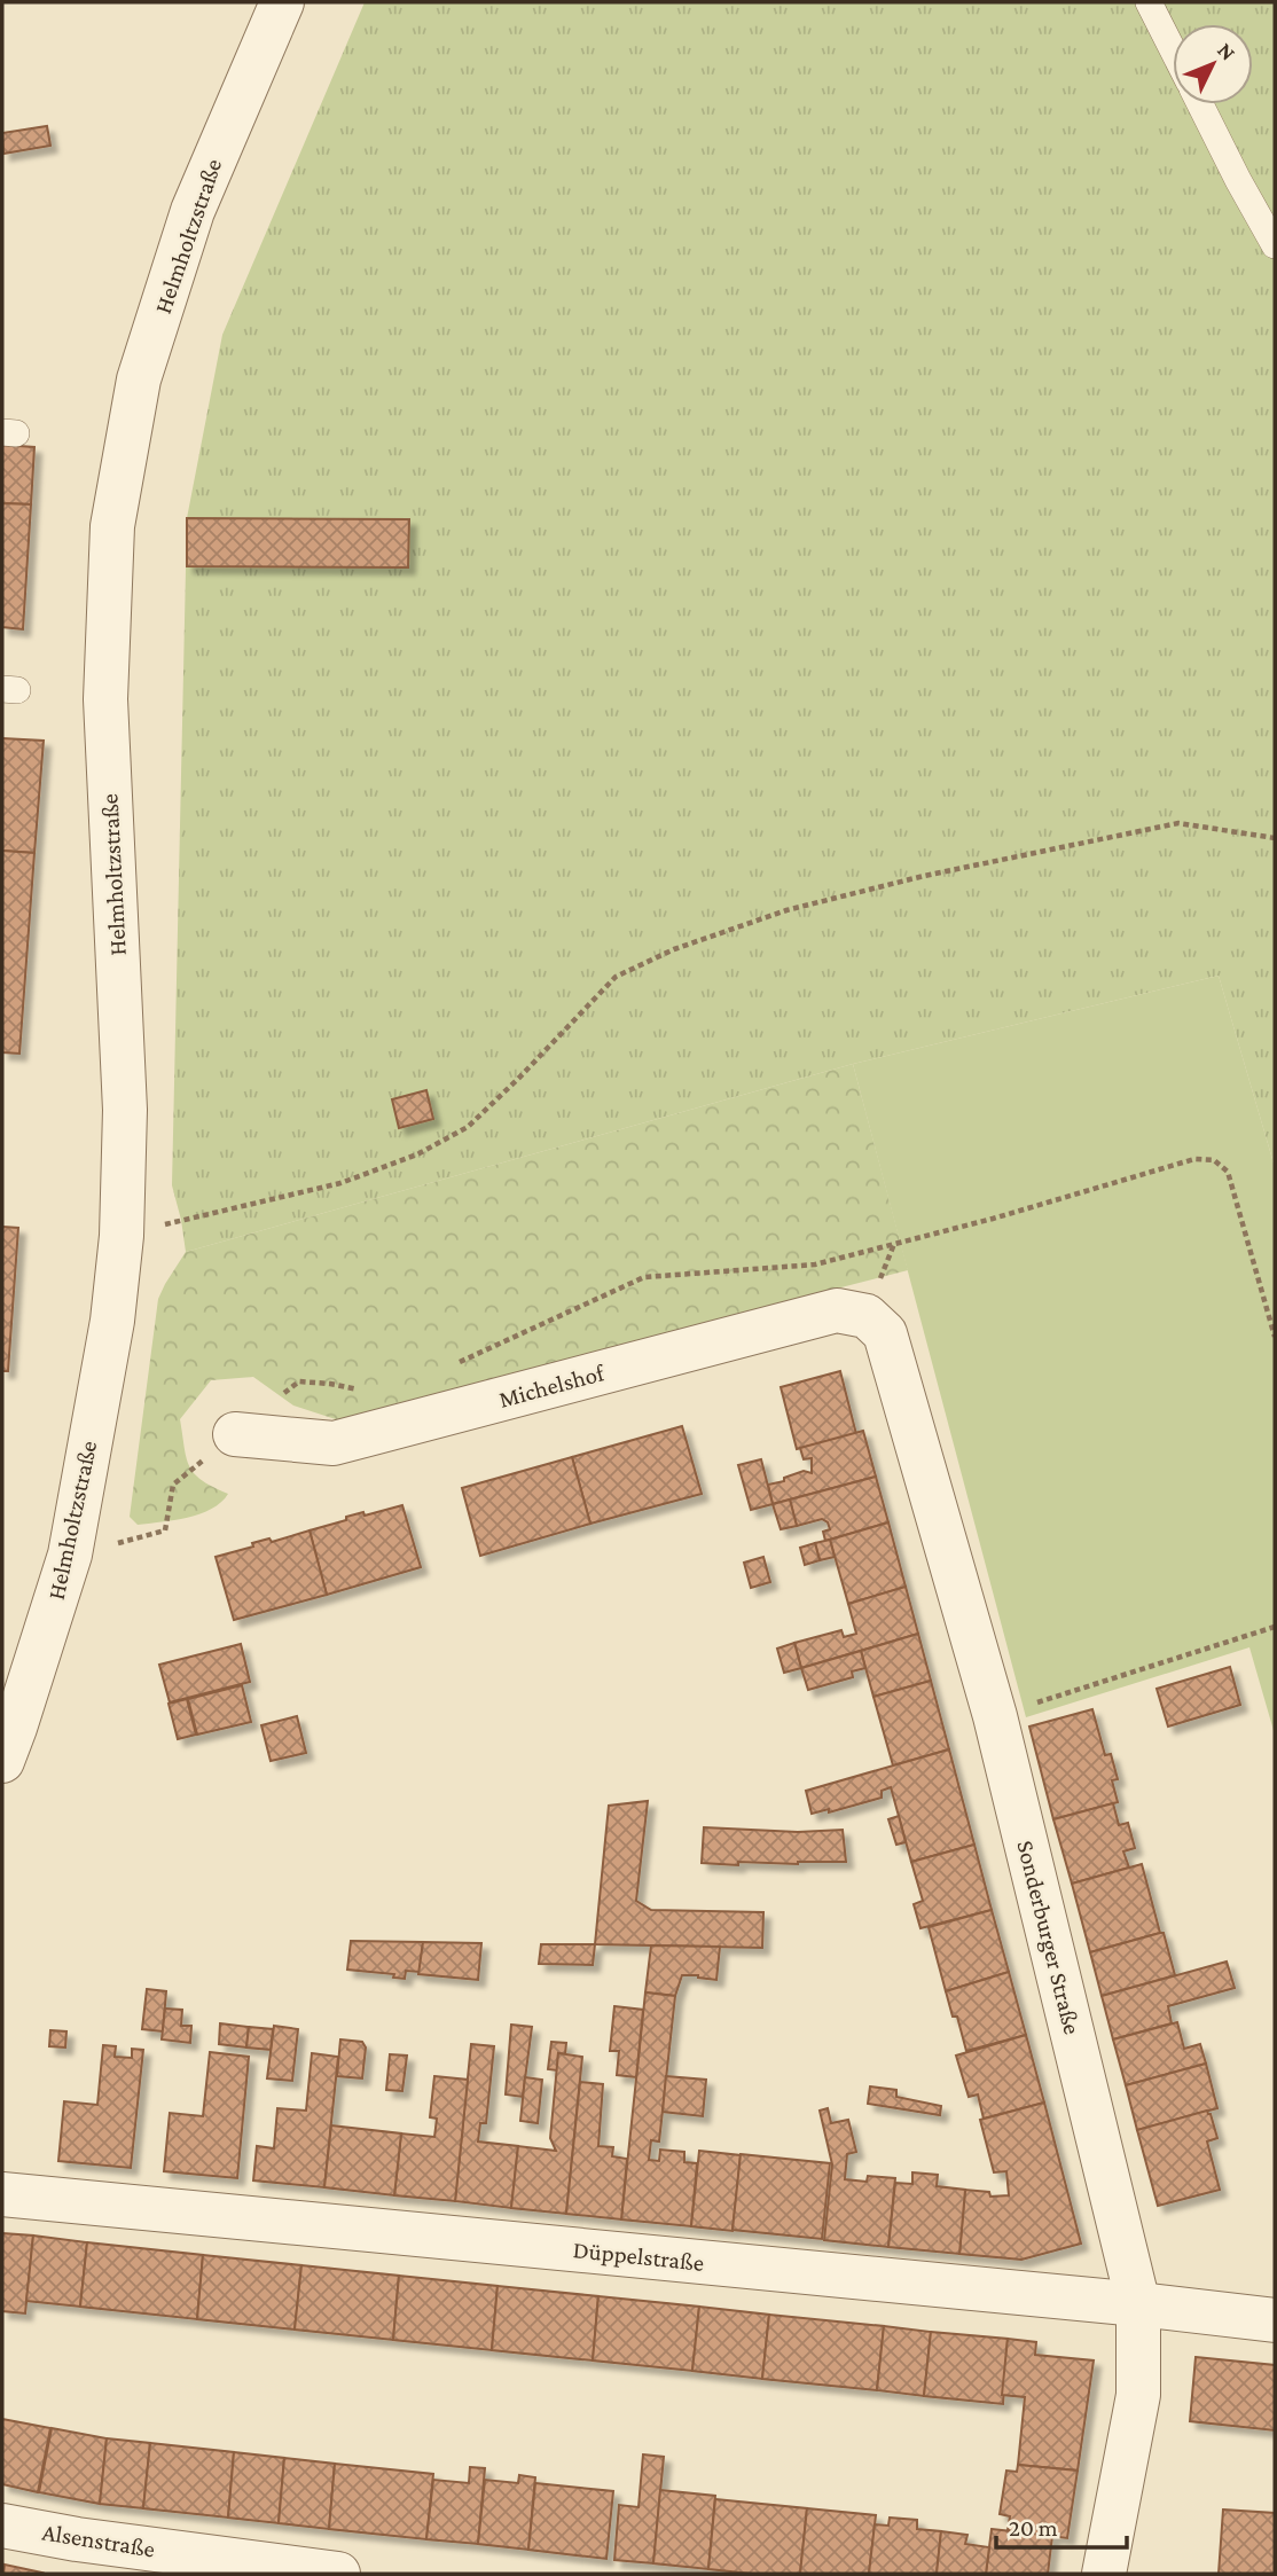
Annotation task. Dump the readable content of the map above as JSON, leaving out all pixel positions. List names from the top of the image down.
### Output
{
  "streets": {
    "street": [
      "Helmholtzstraße",
      "Michelshof",
      "Sonderburger Straße",
      "Düppelstraße",
      "Alsenstraße"
    ]
  },
  "crossings": [
    ["Michelshof", "Sonderburger Straße"],
    ["Sonderburger Straße", "Düppelstraße"]
  ],
  "scale_bar": "20 m",
  "north": "top right"
}
